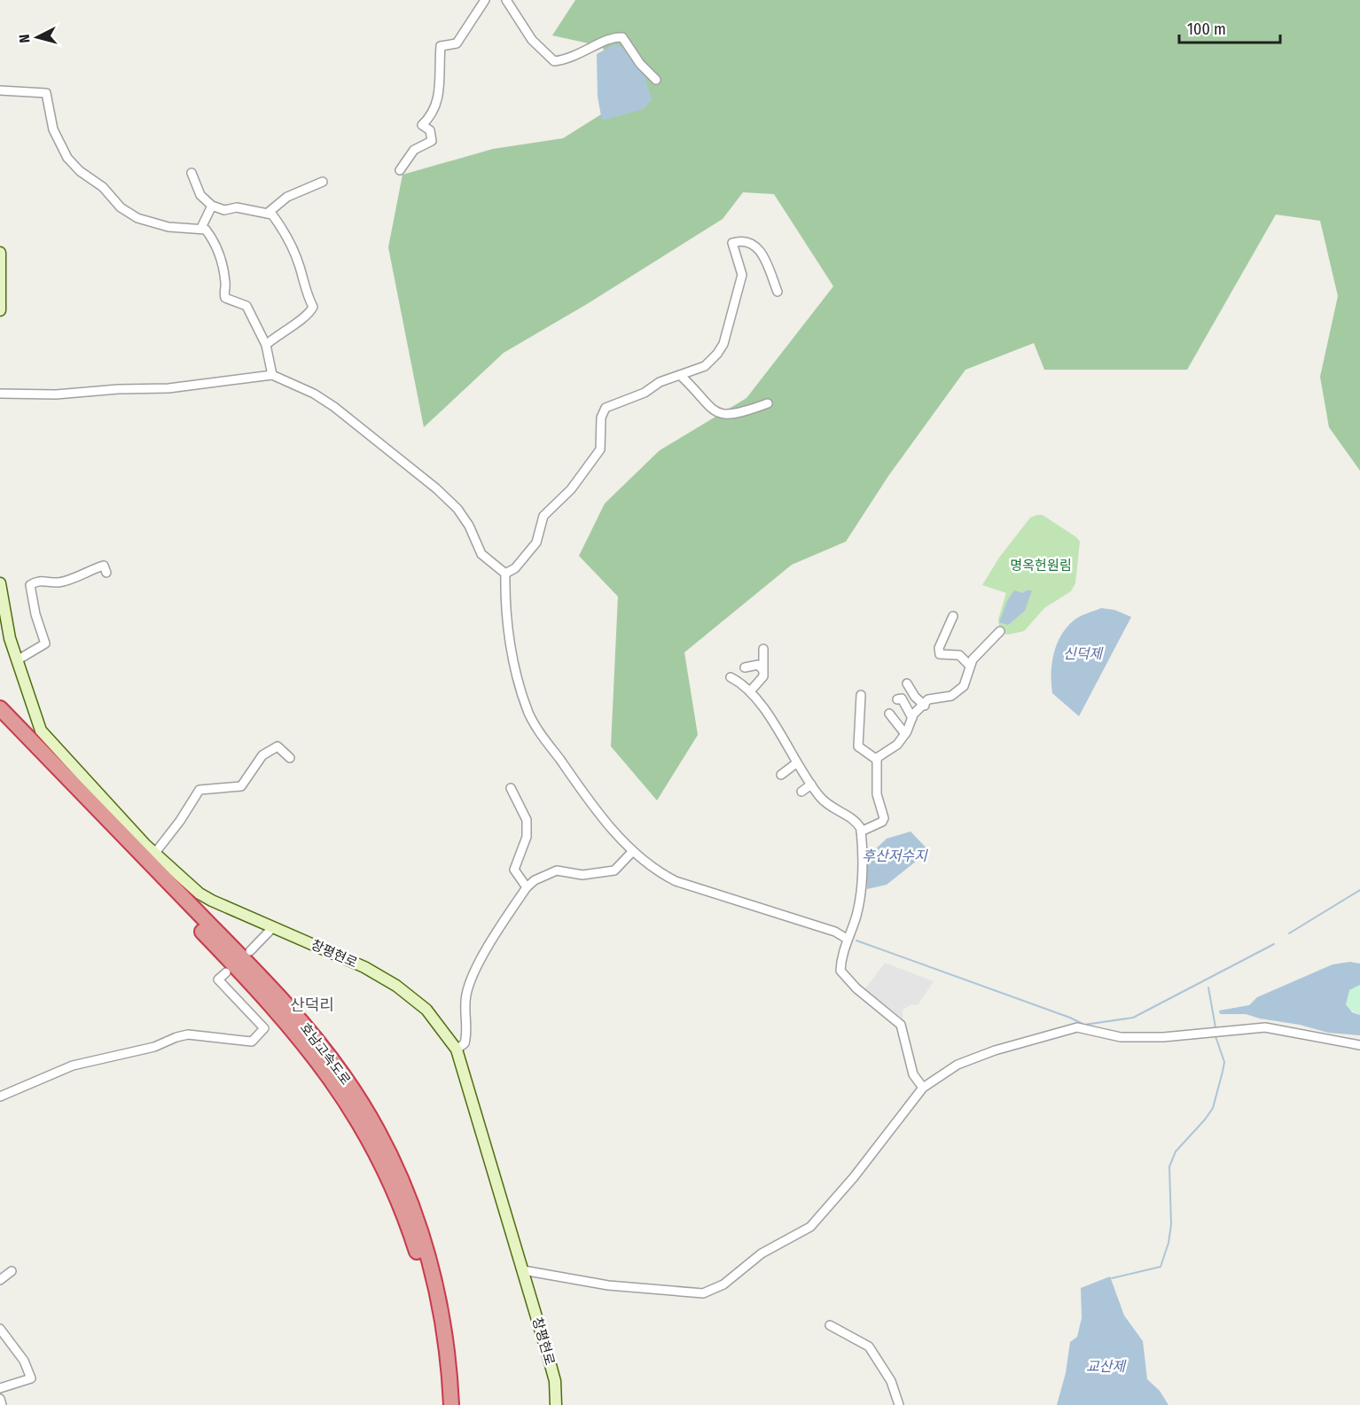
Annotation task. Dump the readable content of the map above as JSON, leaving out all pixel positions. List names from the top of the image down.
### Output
{
  "streets": {
    "highway": ["호남고속도로"],
    "main road": ["창평현로"]
  },
  "districts": ["산덕리"],
  "water": ["신덕제", "후산저수지", "교산제"],
  "parks": ["명옥헌원림"],
  "scale_bar": "100 m",
  "north": "left"
}
